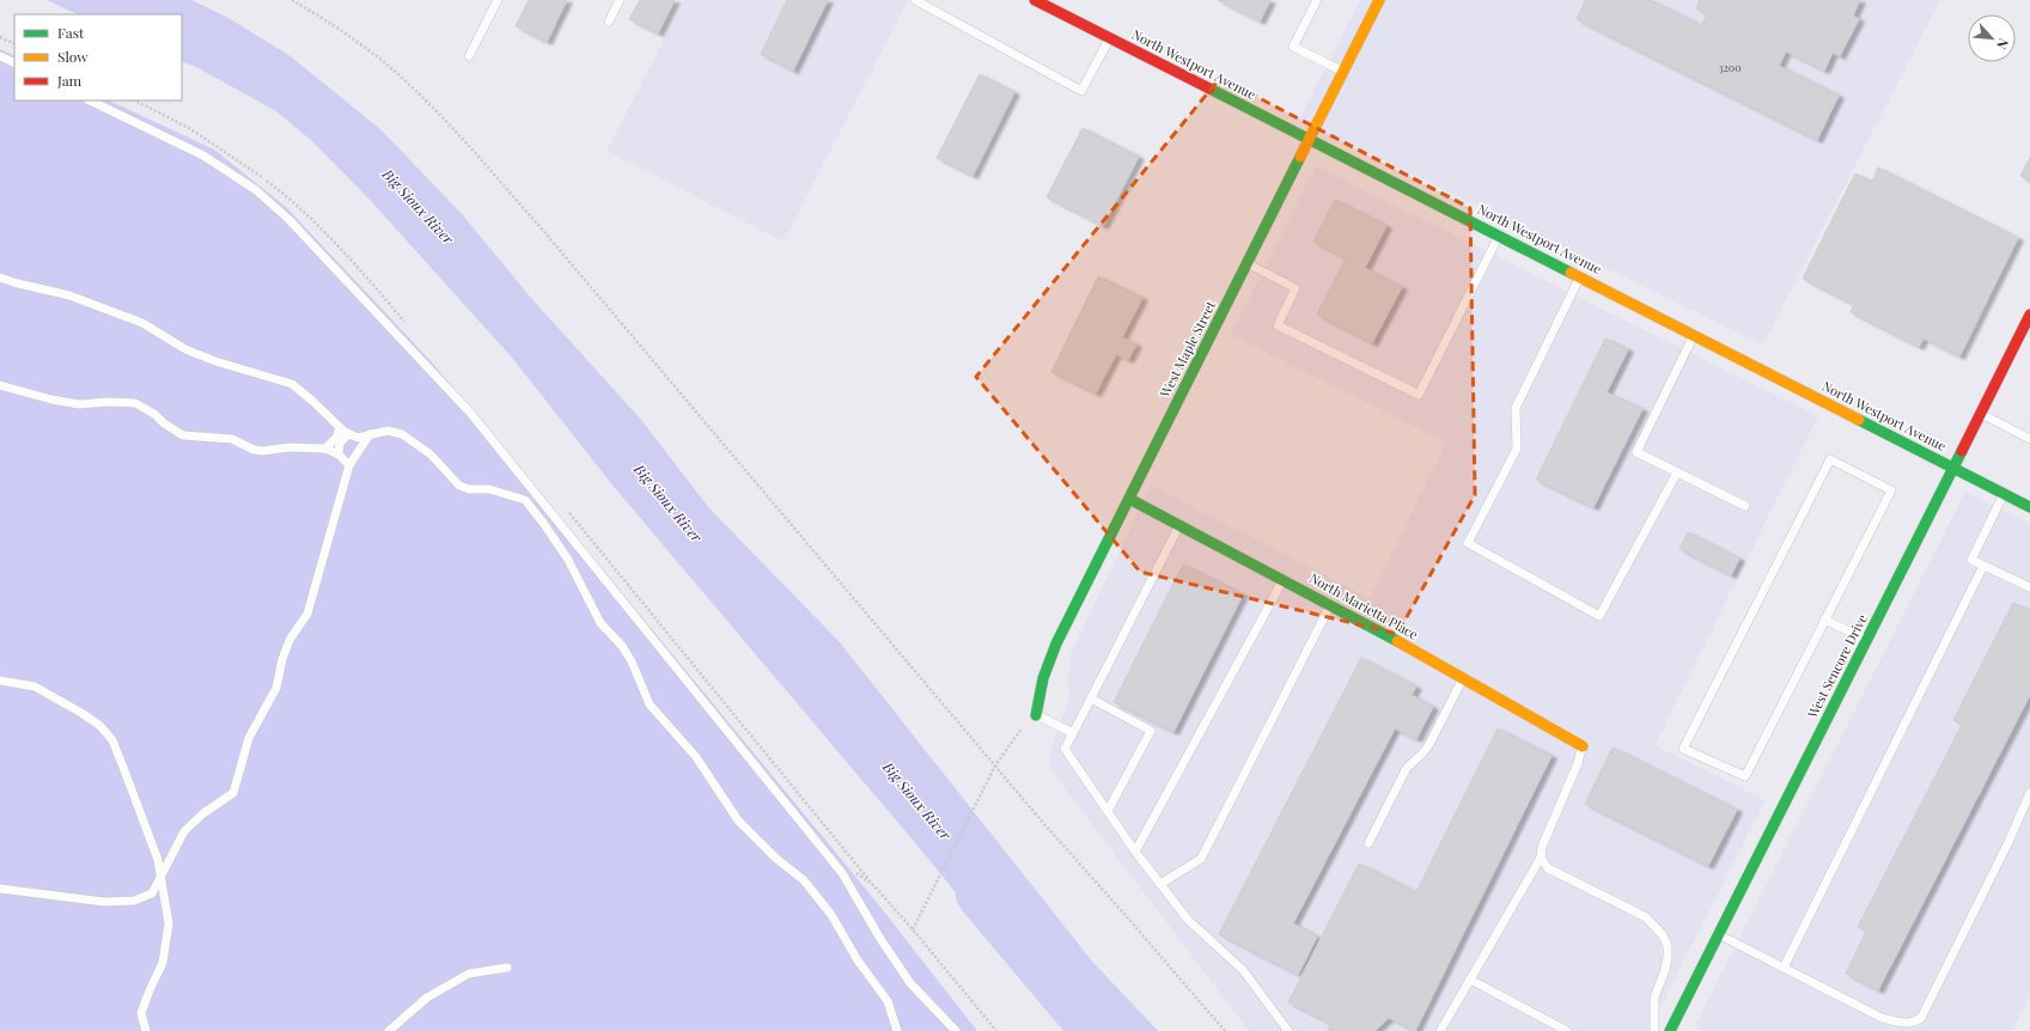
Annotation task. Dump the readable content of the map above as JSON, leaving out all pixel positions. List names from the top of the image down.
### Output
{
  "streets": {
    "street": [
      "North Westport Avenue",
      "West Maple Street",
      "North Marietta Place",
      "West Sencore Drive"
    ]
  },
  "crossings": [
    ["North Westport Avenue", "West Maple Street"],
    ["North Westport Avenue", "West Sencore Drive"],
    ["West Maple Street", "North Marietta Place"]
  ],
  "water": ["Big Sioux River"],
  "house_numbers": ["3200"],
  "legend": ["Fast", "Slow", "Jam"],
  "north": "bottom right"
}
